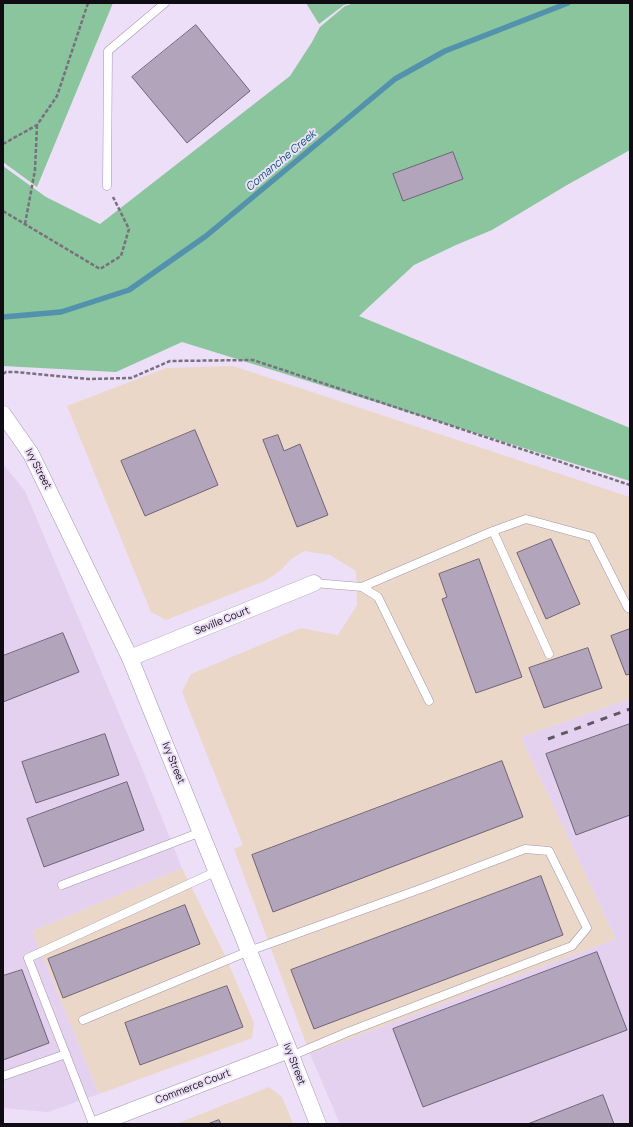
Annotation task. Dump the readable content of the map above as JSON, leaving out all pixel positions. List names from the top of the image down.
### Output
{
  "streets": {
    "street": ["Ivy Street", "Seville Court", "Commerce Court"]
  },
  "crossings": [
    ["Ivy Street", "Seville Court"],
    ["Ivy Street", "Commerce Court"]
  ],
  "water": ["Comanche Creek"]
}
